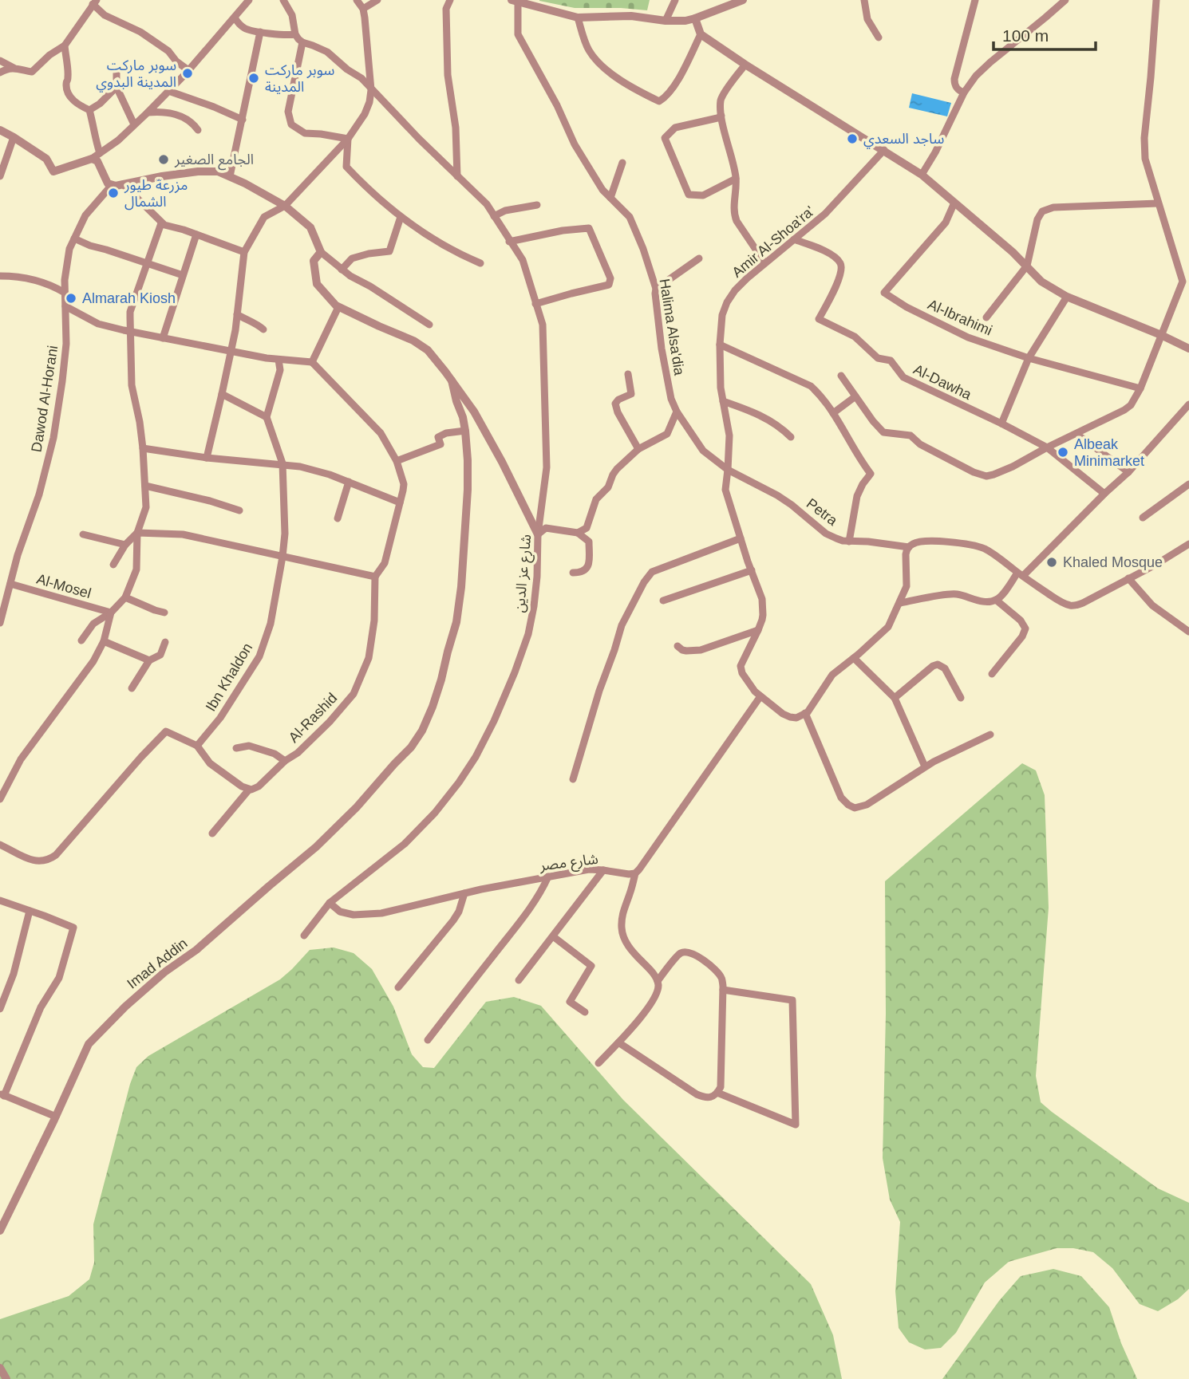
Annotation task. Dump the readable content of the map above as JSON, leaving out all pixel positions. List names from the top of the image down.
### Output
{
  "streets": {
    "street": [
      "Amir Al-Shoa'ra'",
      "Al-Ibrahimi",
      "Halima Alsa'dia",
      "Al-Dawha",
      "Dawod Al-Horani",
      "Petra",
      "شارع عز الدين",
      "Al-Mosel",
      "Ibn Khaldon",
      "Al-Rashid",
      "شارع مصر",
      "Imad Addin"
    ]
  },
  "crossings": [
    ["Amir Al-Shoa'ra'", "Halima Alsa'dia"],
    ["Amir Al-Shoa'ra'", "Al-Dawha"],
    ["Amir Al-Shoa'ra'", "Petra"],
    ["Halima Alsa'dia", "Petra"],
    ["Dawod Al-Horani", "Al-Mosel"],
    ["شارع عز الدين", "شارع مصر"]
  ],
  "places": [
    "سوبر ماركت المدينة البدوي",
    "سوبر ماركت المدينة",
    "ساجد السعدي",
    "الجامع الصغير",
    "مزرعة طيور الشمال",
    "Almarah Kiosh",
    "Albeak Minimarket",
    "Khaled Mosque"
  ],
  "scale_bar": "100 m"
}
